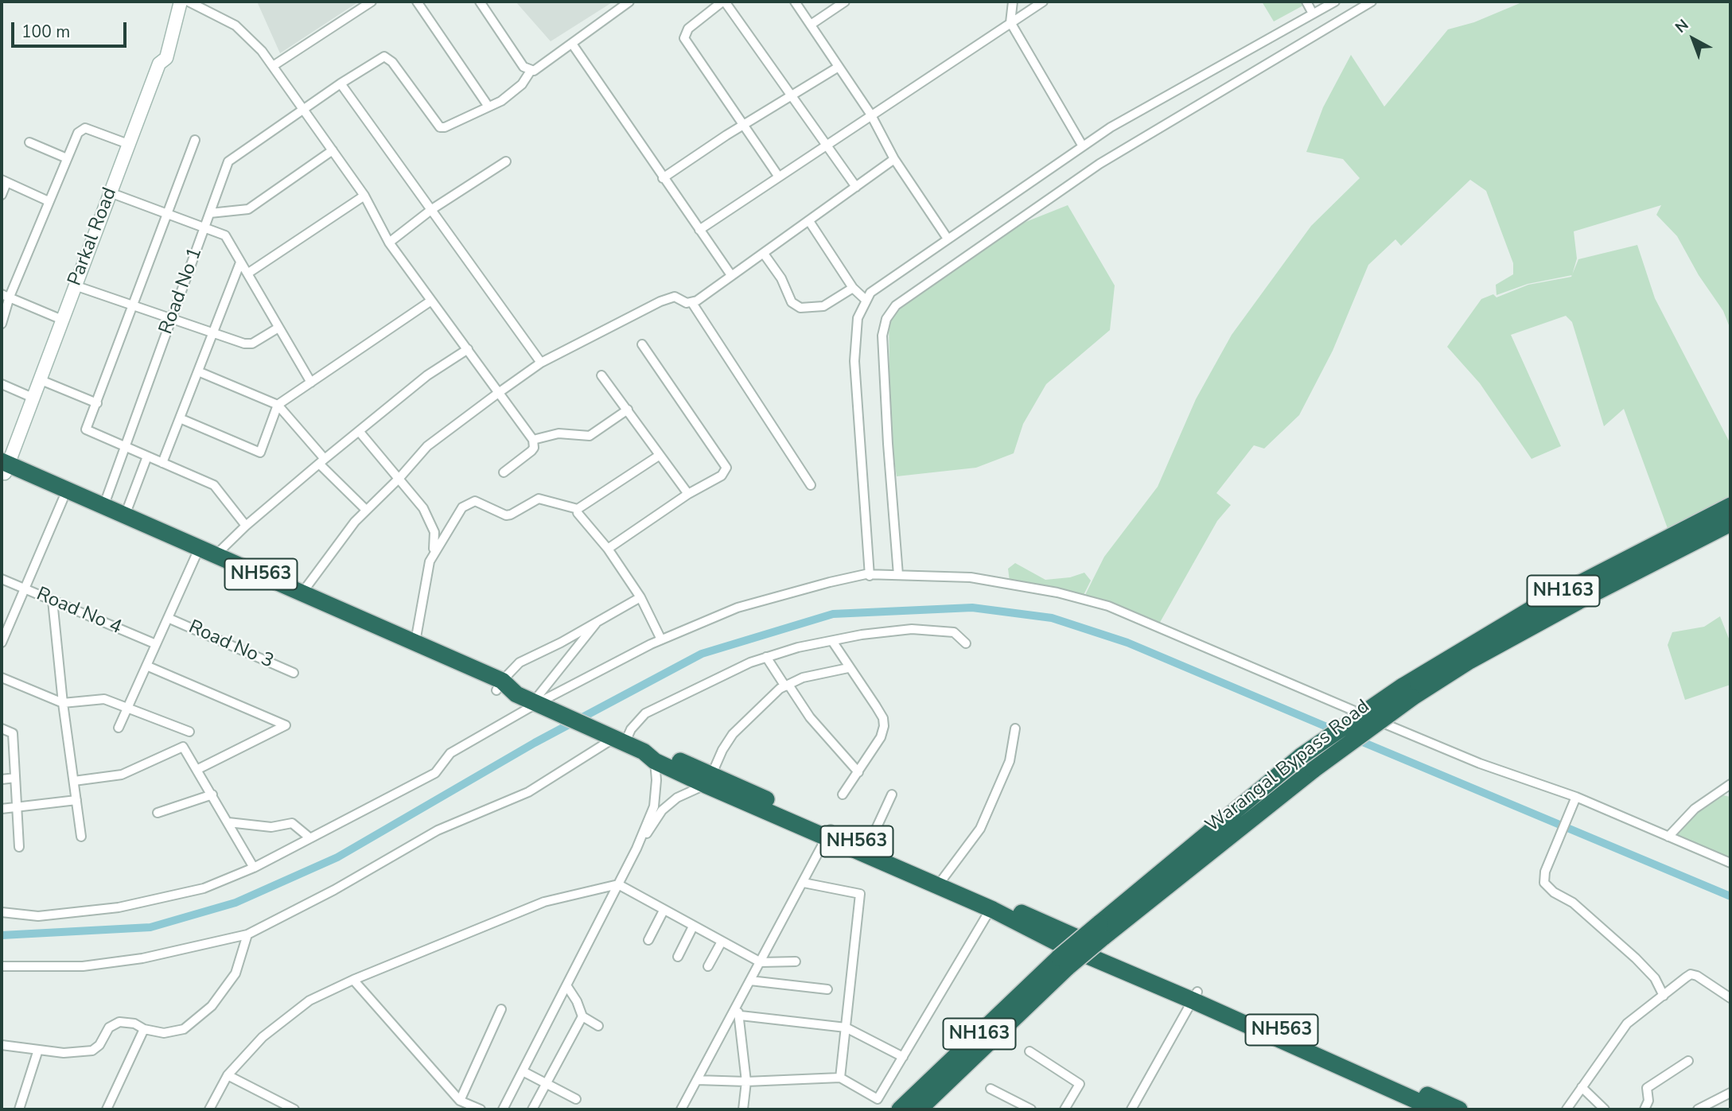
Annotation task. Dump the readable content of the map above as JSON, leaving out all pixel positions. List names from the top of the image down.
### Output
{
  "streets": {
    "highway": ["NH563", "NH163", "Warangal Bypass Road"],
    "street": [
      "Parkal Road",
      "Road No 1",
      "Road No 4",
      "Road No 3"
    ]
  },
  "crossings": [
    ["Parkal Road", "NH563"],
    ["Road No 1", "NH563"],
    ["NH163", "Warangal Bypass Road"]
  ],
  "scale_bar": "100 m",
  "north": "top left"
}
